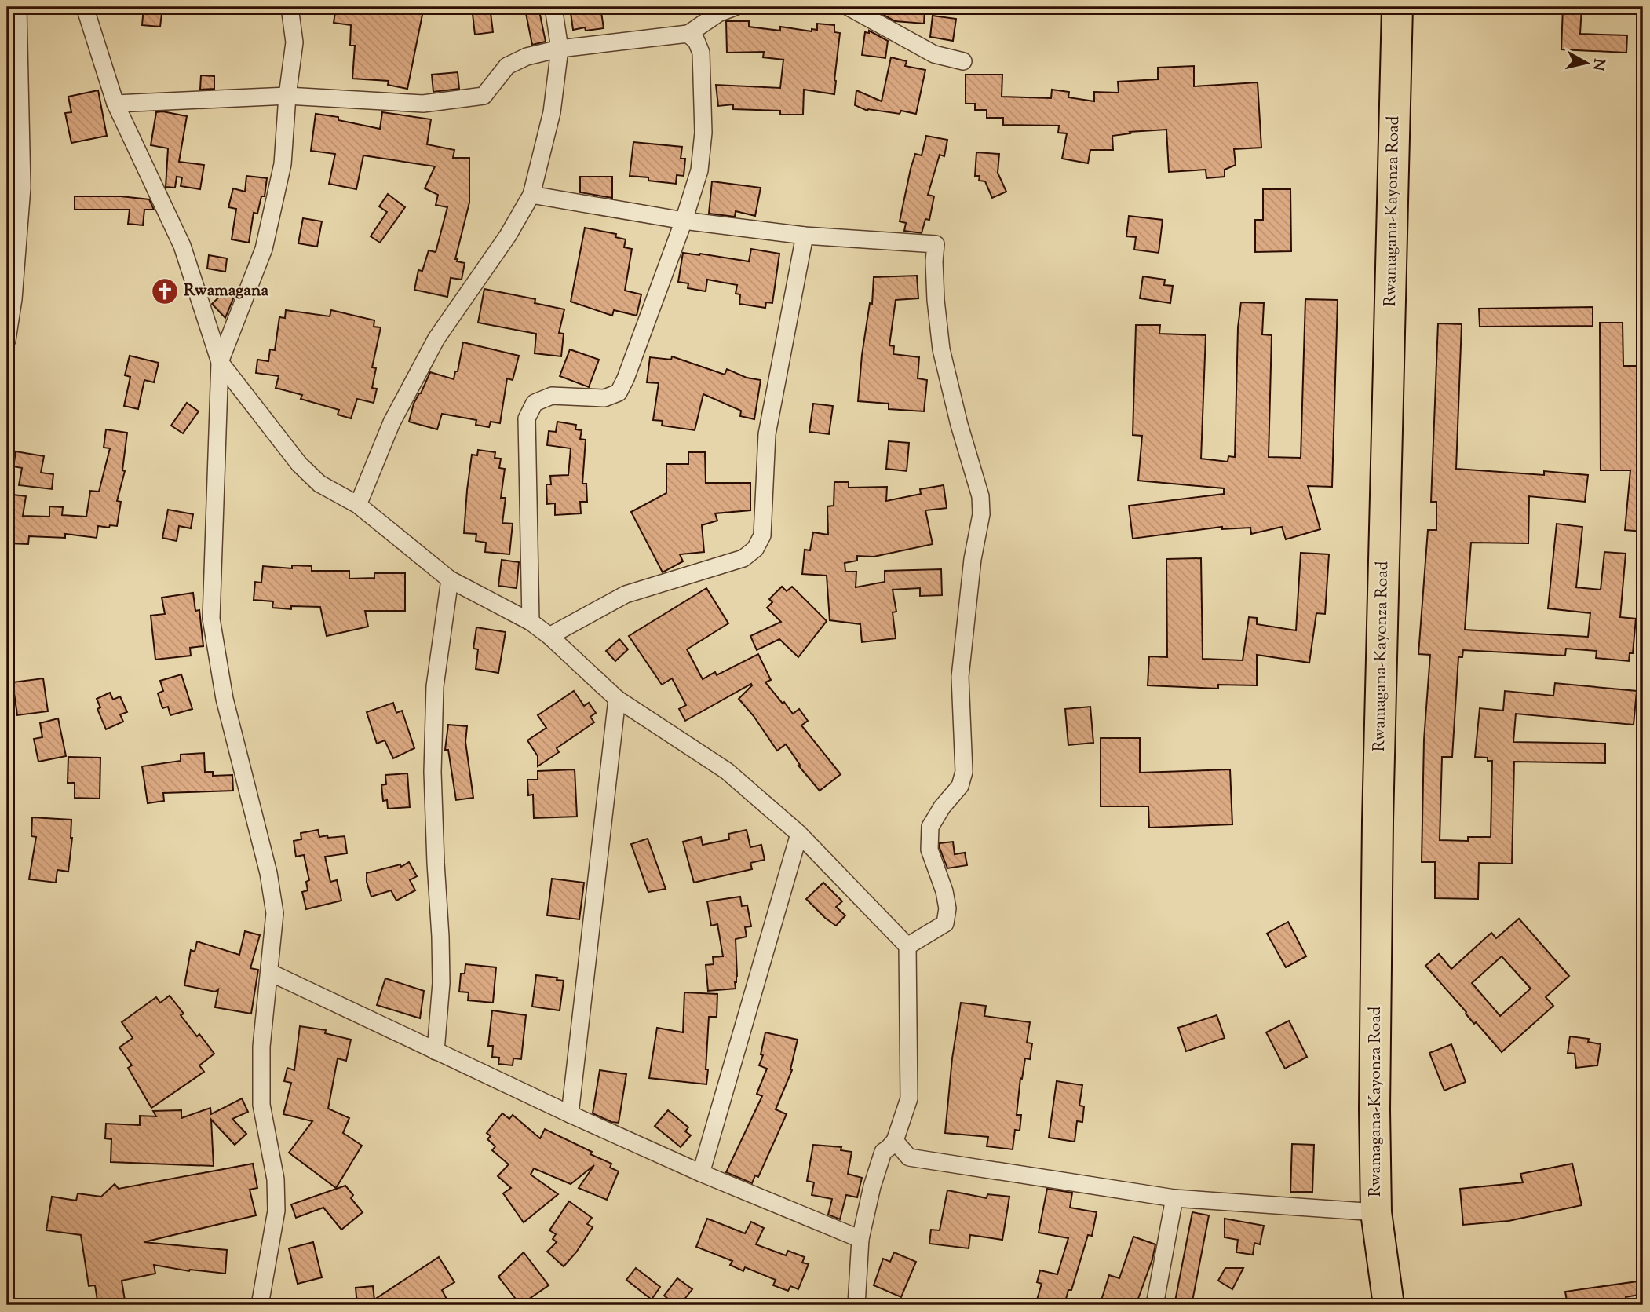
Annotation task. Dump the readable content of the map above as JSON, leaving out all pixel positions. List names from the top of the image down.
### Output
{
  "streets": {
    "highway": ["Rwamagana-Kayonza Road"]
  },
  "places": {
    "church": ["Rwamagana"]
  },
  "north": "right"
}
